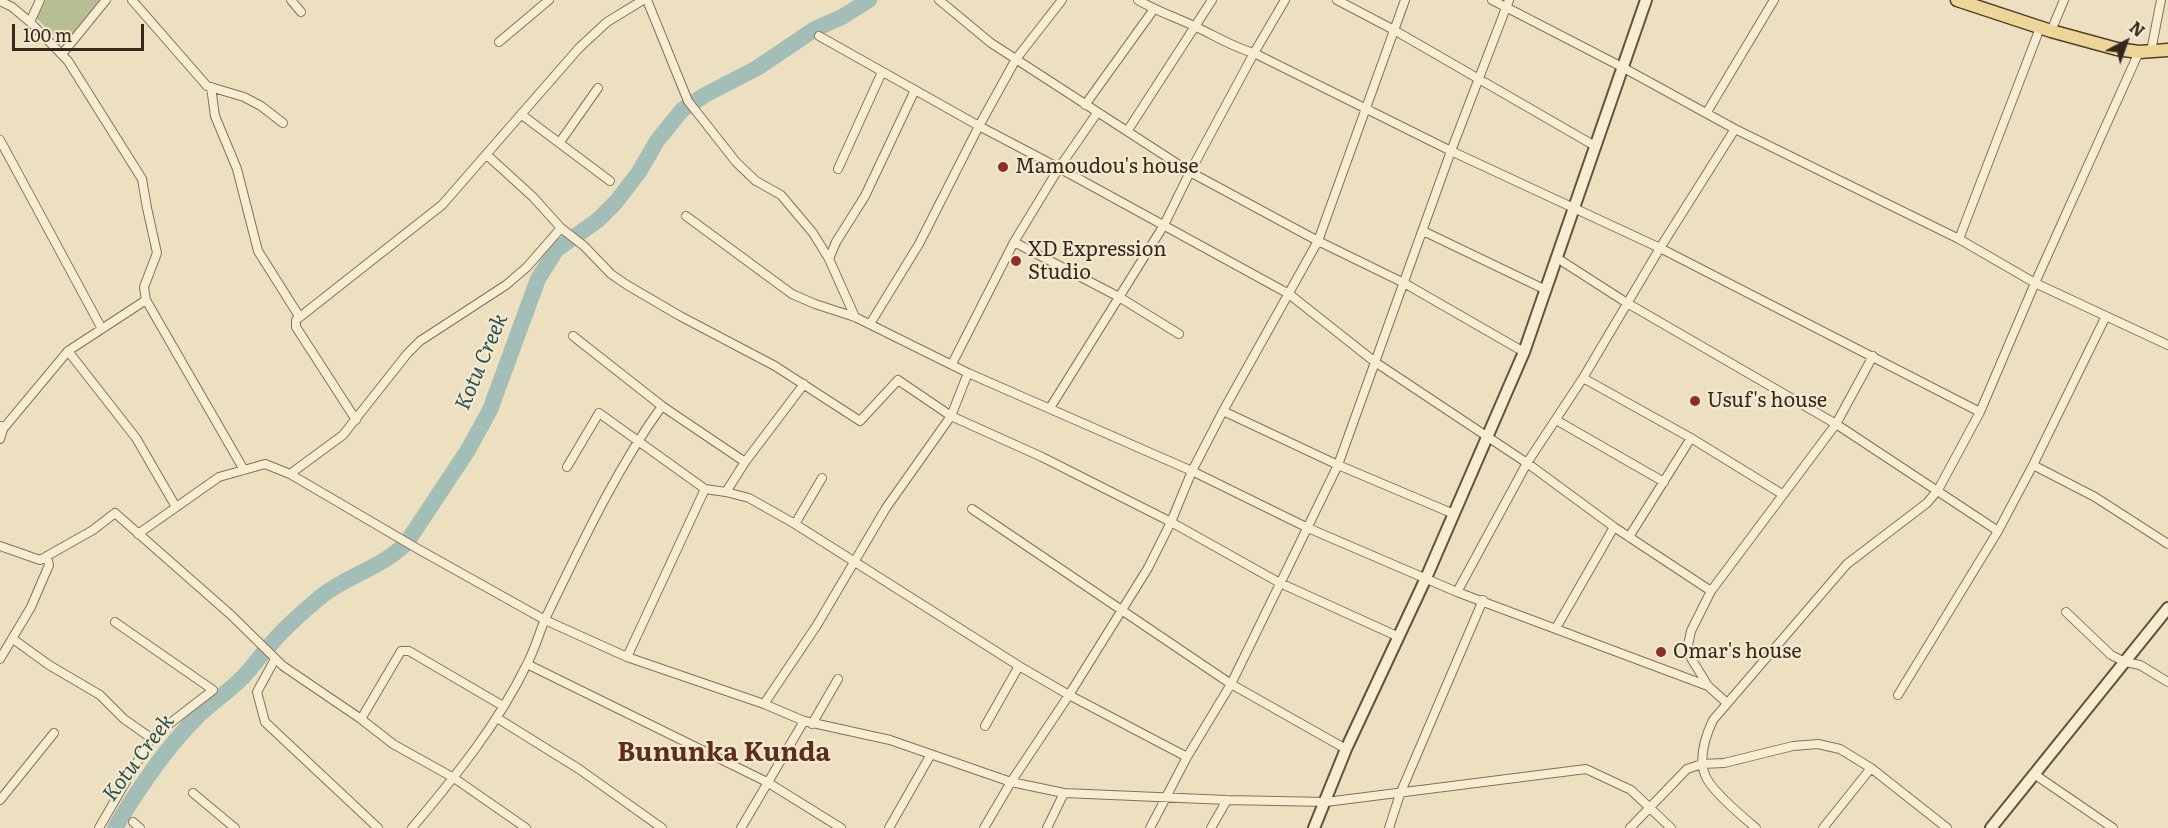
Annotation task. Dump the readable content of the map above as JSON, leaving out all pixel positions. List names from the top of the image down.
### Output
{
  "districts": ["Bununka Kunda"],
  "water": ["Kotu Creek"],
  "places": [
    "Mamoudou's house",
    "XD Expression Studio",
    "Usuf's house",
    "Omar's house"
  ],
  "scale_bar": "100 m",
  "north": "top right"
}
